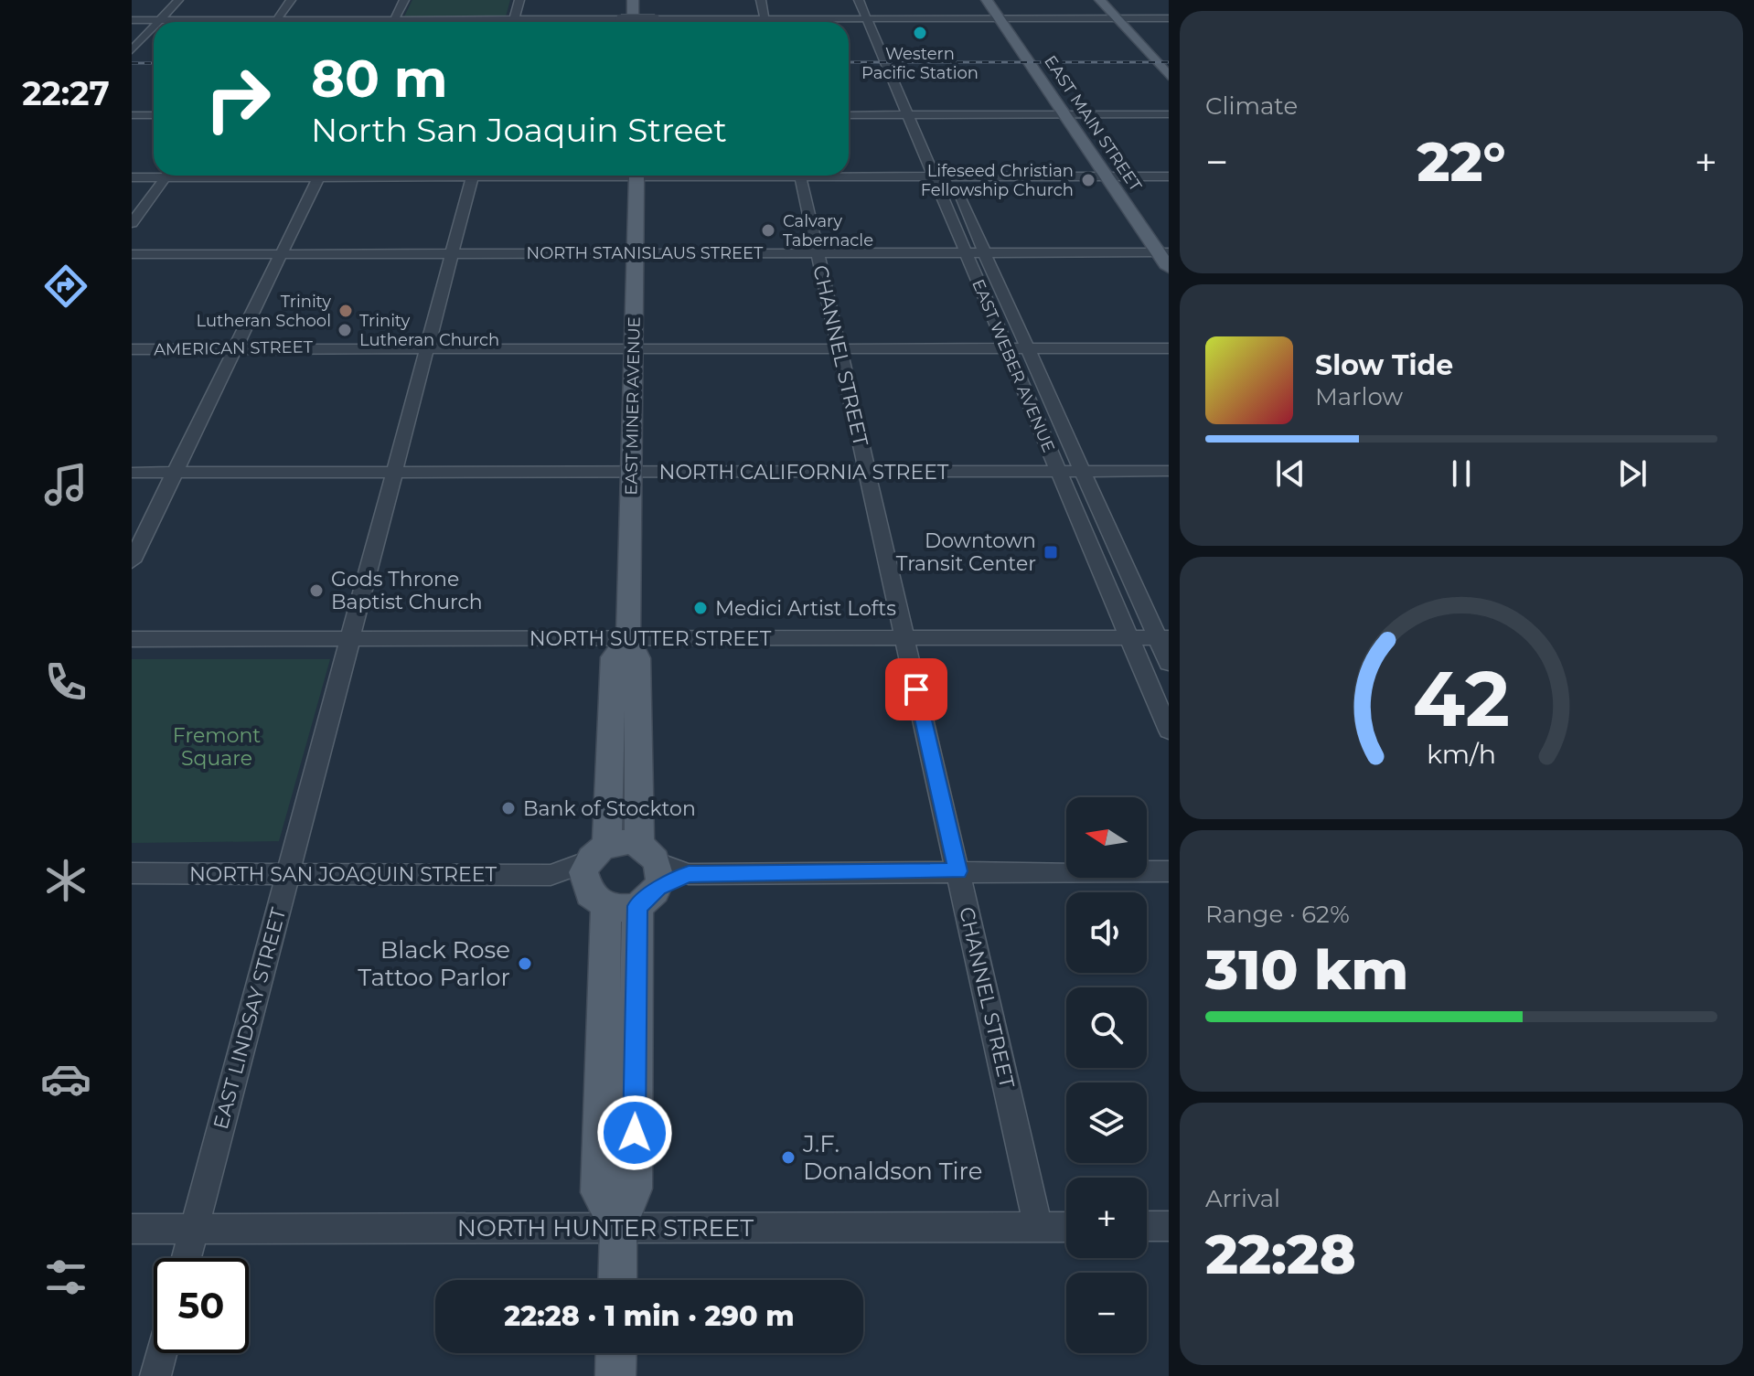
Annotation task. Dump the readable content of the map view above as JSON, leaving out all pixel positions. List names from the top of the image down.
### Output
{
  "streets": {
    "main road": ["EAST MAIN STREET", "EAST MINER AVENUE"],
    "street": [
      "NORTH STANISLAUS STREET",
      "AMERICAN STREET",
      "CHANNEL STREET",
      "EAST WEBER AVENUE",
      "NORTH CALIFORNIA STREET",
      "NORTH SUTTER STREET",
      "NORTH SAN JOAQUIN STREET",
      "EAST LINDSAY STREET",
      "NORTH HUNTER STREET"
    ]
  },
  "crossings": [
    ["EAST MAIN STREET", "NORTH STANISLAUS STREET"],
    ["NORTH STANISLAUS STREET", "CHANNEL STREET"],
    ["NORTH STANISLAUS STREET", "EAST WEBER AVENUE"],
    ["NORTH STANISLAUS STREET", "EAST MINER AVENUE"],
    ["NORTH STANISLAUS STREET", "EAST LINDSAY STREET"],
    ["AMERICAN STREET", "CHANNEL STREET"],
    ["AMERICAN STREET", "EAST WEBER AVENUE"],
    ["AMERICAN STREET", "EAST MINER AVENUE"],
    ["AMERICAN STREET", "EAST LINDSAY STREET"],
    ["CHANNEL STREET", "NORTH CALIFORNIA STREET"],
    ["CHANNEL STREET", "NORTH SUTTER STREET"],
    ["CHANNEL STREET", "NORTH HUNTER STREET"],
    ["EAST WEBER AVENUE", "NORTH CALIFORNIA STREET"],
    ["EAST WEBER AVENUE", "NORTH SUTTER STREET"],
    ["EAST MINER AVENUE", "NORTH CALIFORNIA STREET"],
    ["EAST MINER AVENUE", "NORTH SUTTER STREET"],
    ["EAST MINER AVENUE", "NORTH SAN JOAQUIN STREET"],
    ["EAST MINER AVENUE", "NORTH HUNTER STREET"],
    ["NORTH CALIFORNIA STREET", "EAST LINDSAY STREET"],
    ["NORTH SUTTER STREET", "EAST LINDSAY STREET"],
    ["NORTH SAN JOAQUIN STREET", "EAST LINDSAY STREET"],
    ["EAST LINDSAY STREET", "NORTH HUNTER STREET"]
  ],
  "parks": ["Fremont Square"],
  "places": {
    "other": [
      "Western Pacific Station",
      "Lifeseed Christian Fellowship Church",
      "Calvary Tabernacle",
      "Trinity Lutheran School",
      "Trinity Lutheran Church",
      "Gods Throne Baptist Church",
      "Medici Artist Lofts",
      "Bank of Stockton",
      "Black Rose Tattoo Parlor",
      "J.F. Donaldson Tire"
    ],
    "transit": ["Downtown Transit Center"]
  },
  "north": "left",
  "page": {
    "tabs": "22:27",
    "tile": [
      "Climate",
      ["Range · 62%", "310 km"],
      ["Arrival", "22:28"]
    ],
    "turn": ["80 m", "North San Joaquin Street"],
    "heat": ["−", "22°", "+"],
    "song": ["Slow Tide", "Marlow"],
    "map_buttons": ["+", "−"],
    "limit": "50",
    "trip": "22:28 · 1 min · 290 m",
    "gauge": ["42", "km/h"]
  }
}
